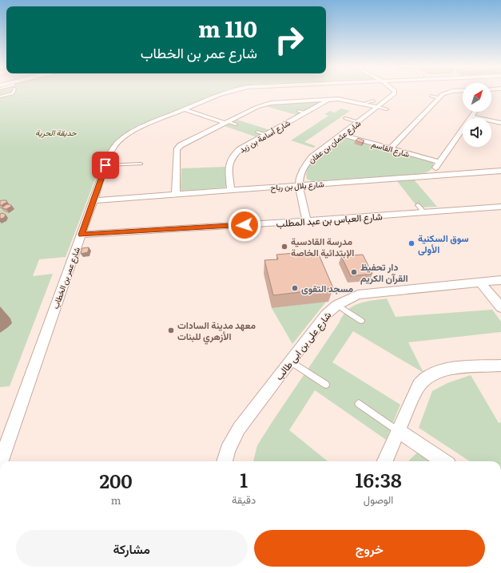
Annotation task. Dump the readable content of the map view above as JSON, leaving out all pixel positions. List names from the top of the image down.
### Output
{
  "streets": {
    "street": [
      "شارع أسامة بن زيد",
      "شارع عثمان بن عفان",
      "شارع القاسم",
      "شارع بلال بن رباح",
      "شارع العباس بن عبد المطلب",
      "شارع عمر بن الخطاب",
      "شارع على بن ابى طالب"
    ]
  },
  "crossings": [
    ["شارع أسامة بن زيد", "شارع بلال بن رباح"],
    ["شارع عثمان بن عفان", "شارع القاسم"],
    ["شارع عثمان بن عفان", "شارع بلال بن رباح"],
    ["شارع عثمان بن عفان", "شارع العباس بن عبد المطلب"],
    ["شارع بلال بن رباح", "شارع عمر بن الخطاب"],
    ["شارع العباس بن عبد المطلب", "شارع عمر بن الخطاب"]
  ],
  "parks": ["حديقة الحرية"],
  "places": [
    "سوق السكنية الأولى",
    "مدرسة القادسية الإبتدائية الخاصة",
    "دار تحفيظ القرآن الكريم",
    "مسجد التقوى",
    "معهد مدينة السادات الأزهري للبنات"
  ],
  "north": "top right",
  "page": {
    "turn": ["110 m", "شارع عمر بن الخطاب"],
    "eta": [
      "16:38",
      "الوصول",
      "1",
      "دقيقة",
      "200",
      "m"
    ],
    "buttons": ["خروج", "مشاركة"]
  }
}
